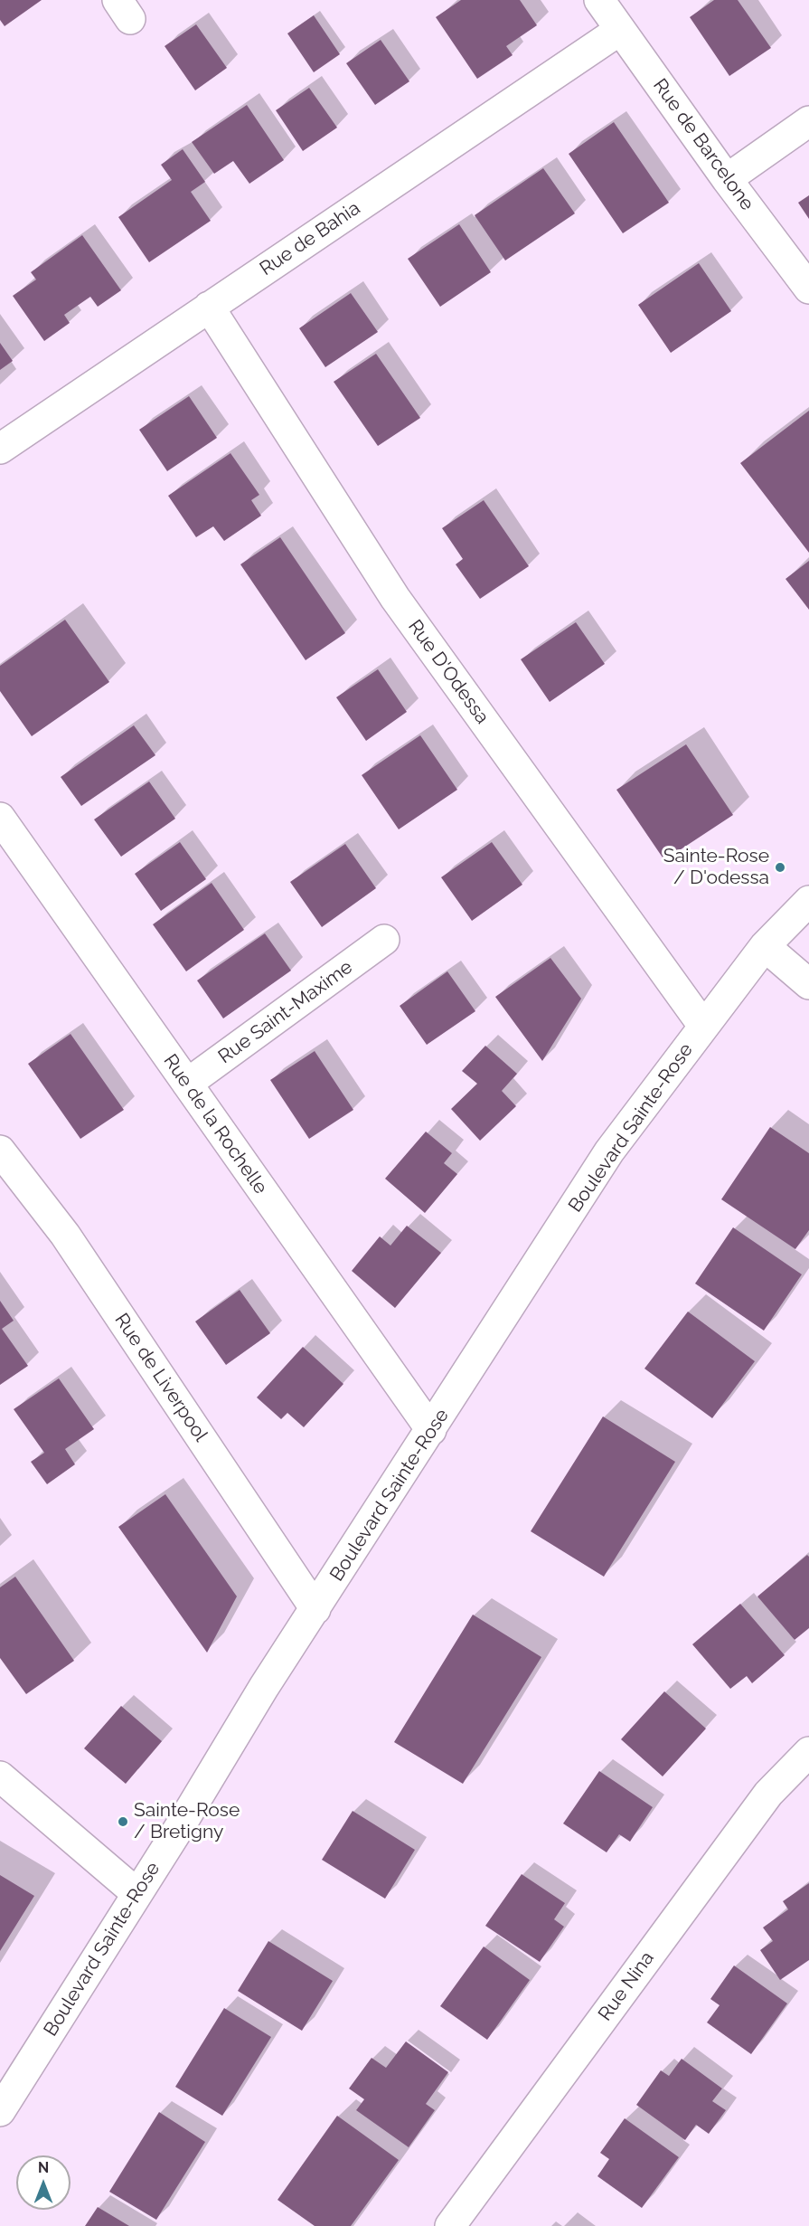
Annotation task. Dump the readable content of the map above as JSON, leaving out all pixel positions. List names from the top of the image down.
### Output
{
  "streets": {
    "street": [
      "Rue de Barcelone",
      "Rue de Bahia",
      "Rue D'Odessa",
      "Rue Saint-Maxime",
      "Rue de la Rochelle",
      "Boulevard Sainte-Rose",
      "Rue de Liverpool",
      "Rue Nina"
    ]
  },
  "crossings": [
    ["Rue de Barcelone", "Rue de Bahia"],
    ["Rue de Bahia", "Rue D'Odessa"],
    ["Rue D'Odessa", "Boulevard Sainte-Rose"],
    ["Rue Saint-Maxime", "Rue de la Rochelle"],
    ["Rue de la Rochelle", "Boulevard Sainte-Rose"],
    ["Boulevard Sainte-Rose", "Rue de Liverpool"]
  ],
  "places": ["Sainte-Rose / D'odessa", "Sainte-Rose / Bretigny"],
  "north": "top"
}
